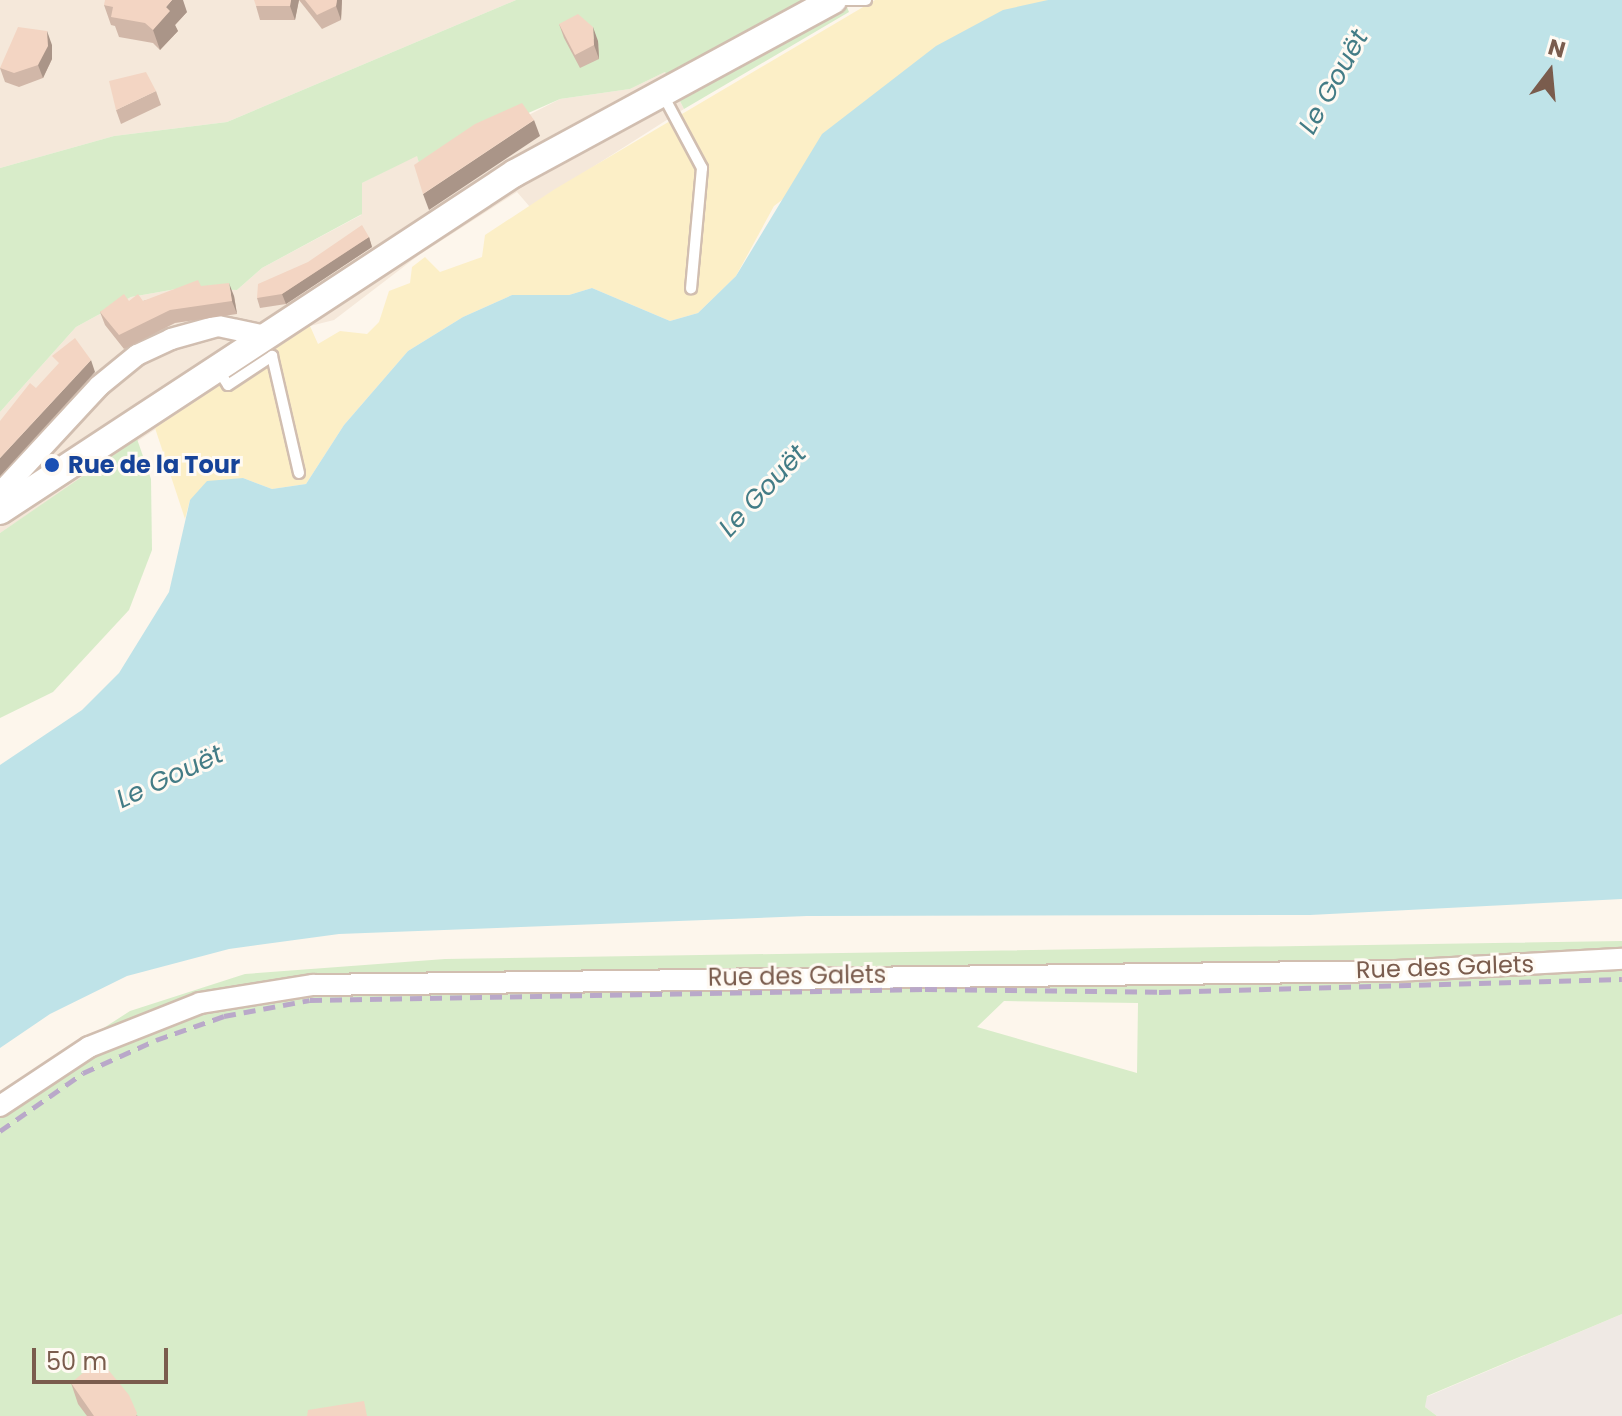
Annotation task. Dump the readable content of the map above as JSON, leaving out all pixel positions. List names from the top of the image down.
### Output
{
  "streets": {
    "street": ["Rue des Galets"]
  },
  "water": ["Le Gouët"],
  "places": ["Rue de la Tour"],
  "scale_bar": "50 m",
  "north": "top"
}
